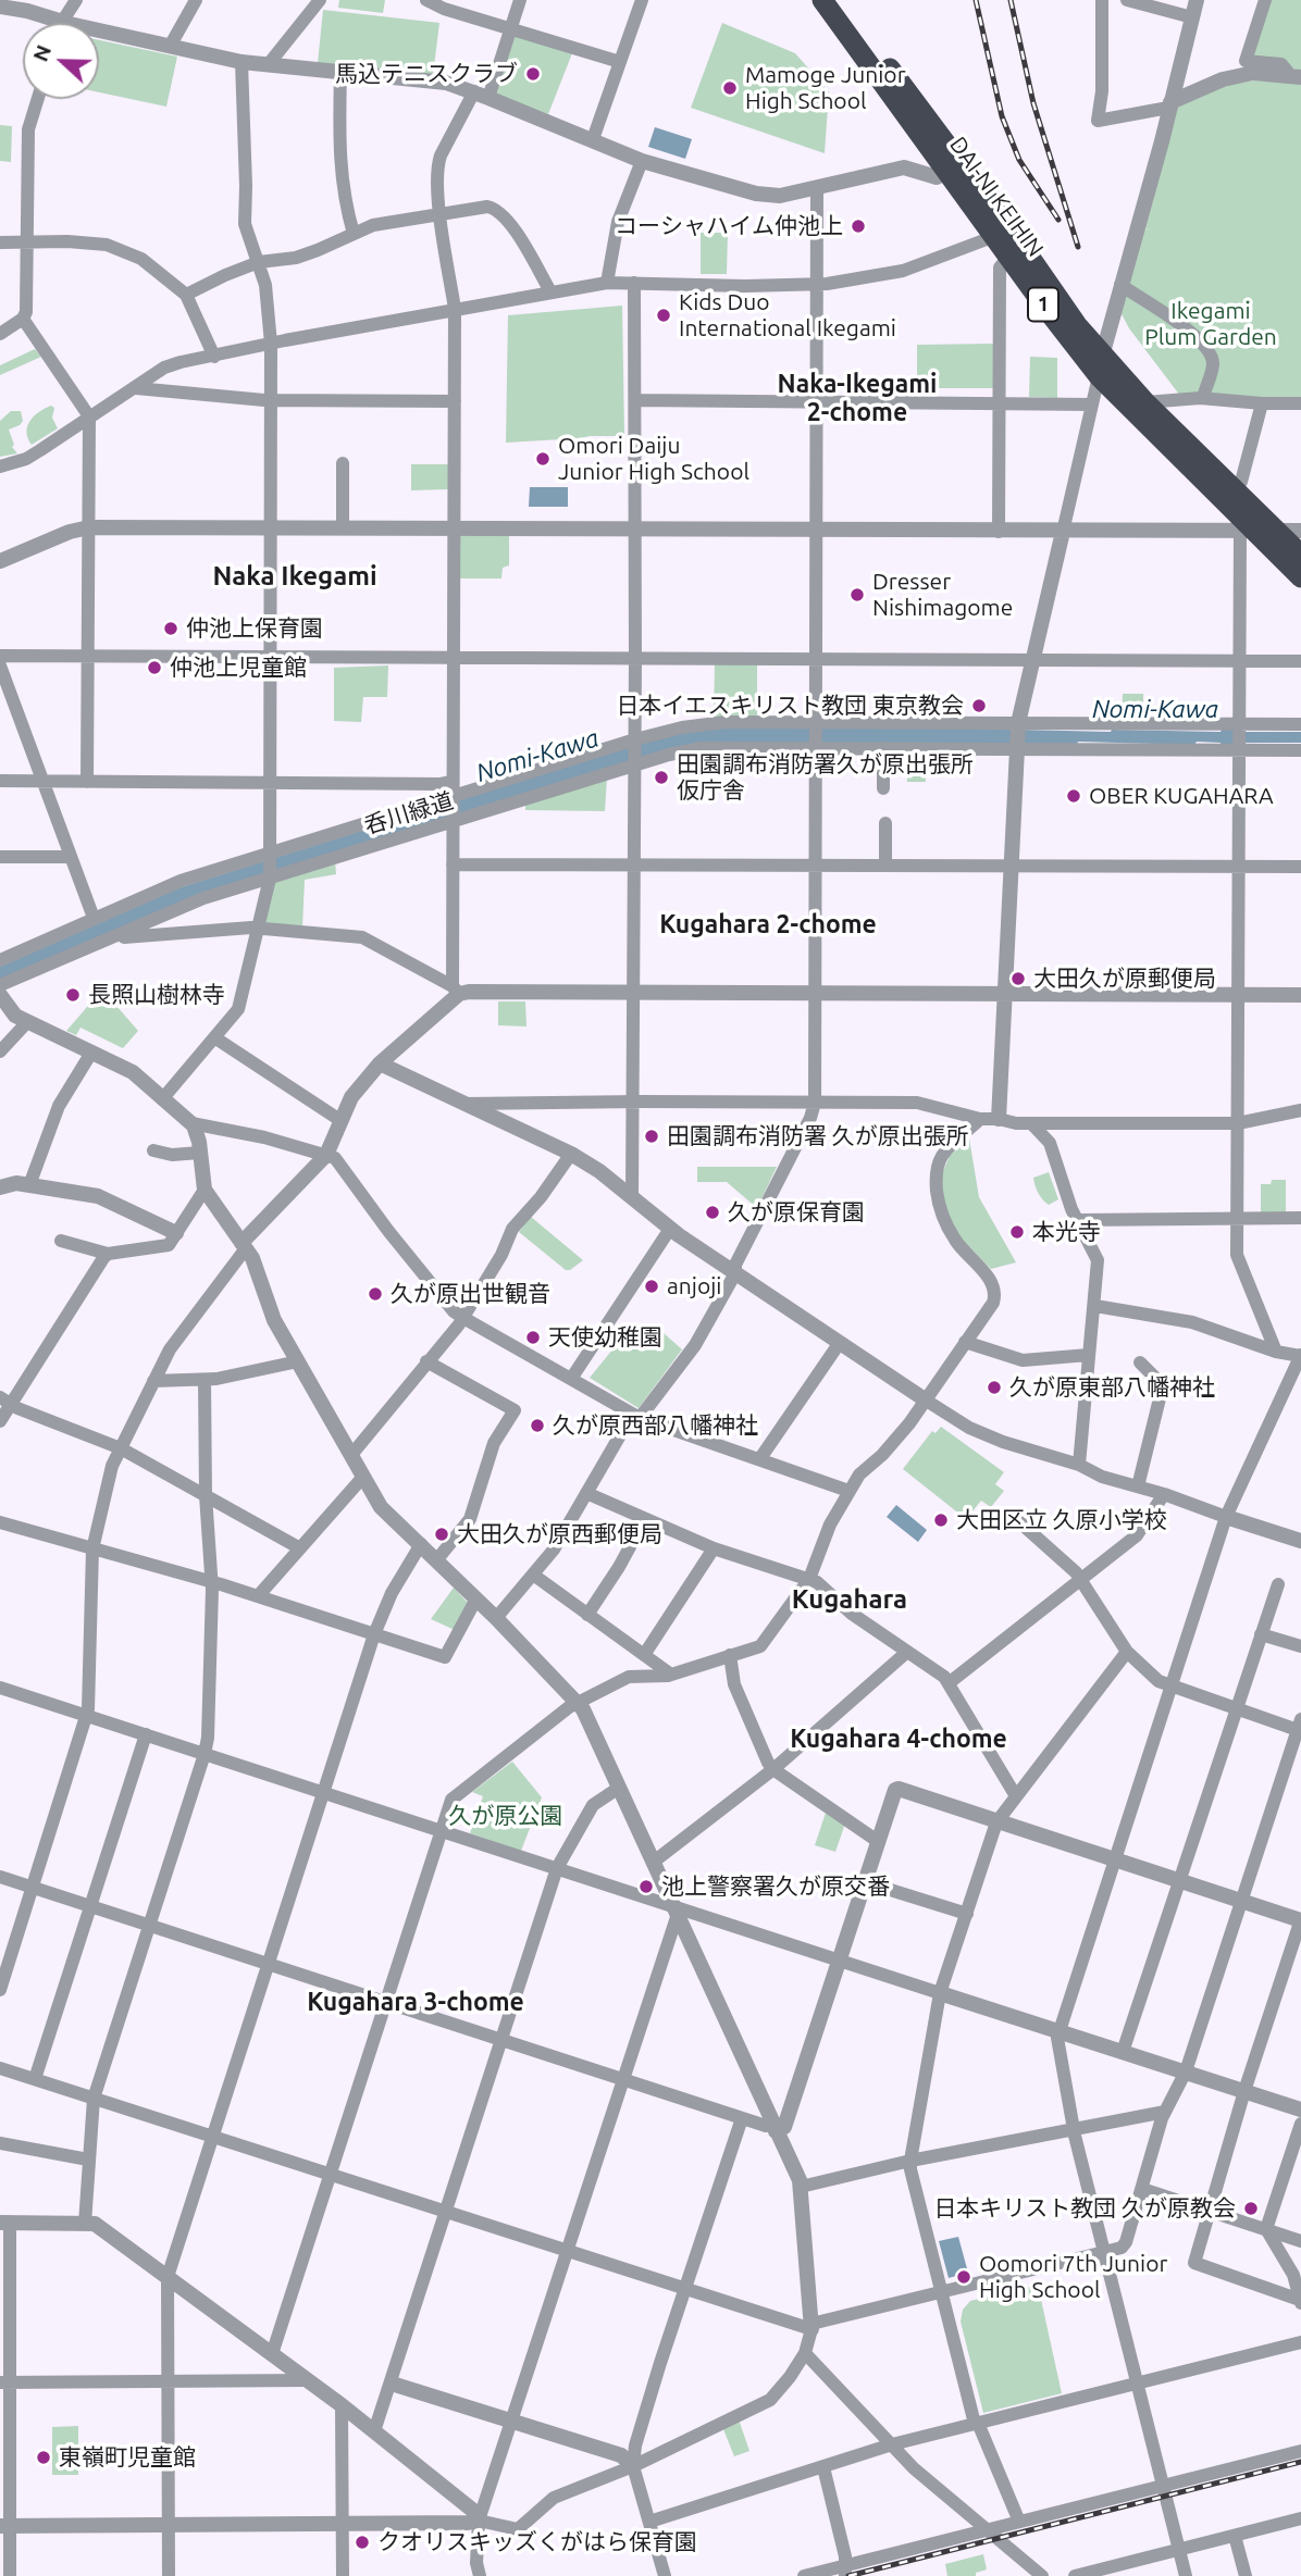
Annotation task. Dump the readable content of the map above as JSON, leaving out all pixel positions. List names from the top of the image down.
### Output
{
  "streets": {
    "highway": ["DAI-NI KEIHIN", "1"],
    "street": ["呑川緑道"]
  },
  "districts": [
    "Naka-Ikegami 2-chome",
    "Naka Ikegami",
    "Kugahara 2-chome",
    "Kugahara",
    "Kugahara 4-chome",
    "Kugahara 3-chome"
  ],
  "water": ["Nomi-Kawa"],
  "parks": ["Ikegami Plum Garden", "久が原公園"],
  "places": [
    "馬込テニスクラブ",
    "Mamoge Junior High School",
    "コーシャハイム仲池上",
    "Kids Duo International Ikegami",
    "Omori Daiju Junior High School",
    "Dresser Nishimagome",
    "仲池上保育園",
    "仲池上児童館",
    "日本イエスキリスト教団 東京教会",
    "田園調布消防署久が原出張所 仮庁舎",
    "OBER KUGAHARA",
    "大田久が原郵便局",
    "長照山樹林寺",
    "田園調布消防署 久が原出張所",
    "久が原保育園",
    "本光寺",
    "anjoji",
    "久が原出世観音",
    "天使幼稚園",
    "久が原東部八幡神社",
    "久が原西部八幡神社",
    "大田区立 久原小学校",
    "大田久が原西郵便局",
    "池上警察署久が原交番",
    "日本キリスト教団 久が原教会",
    "Oomori 7th Junior High School",
    "東嶺町児童館",
    "クオリスキッズくがはら保育園"
  ],
  "north": "left"
}
